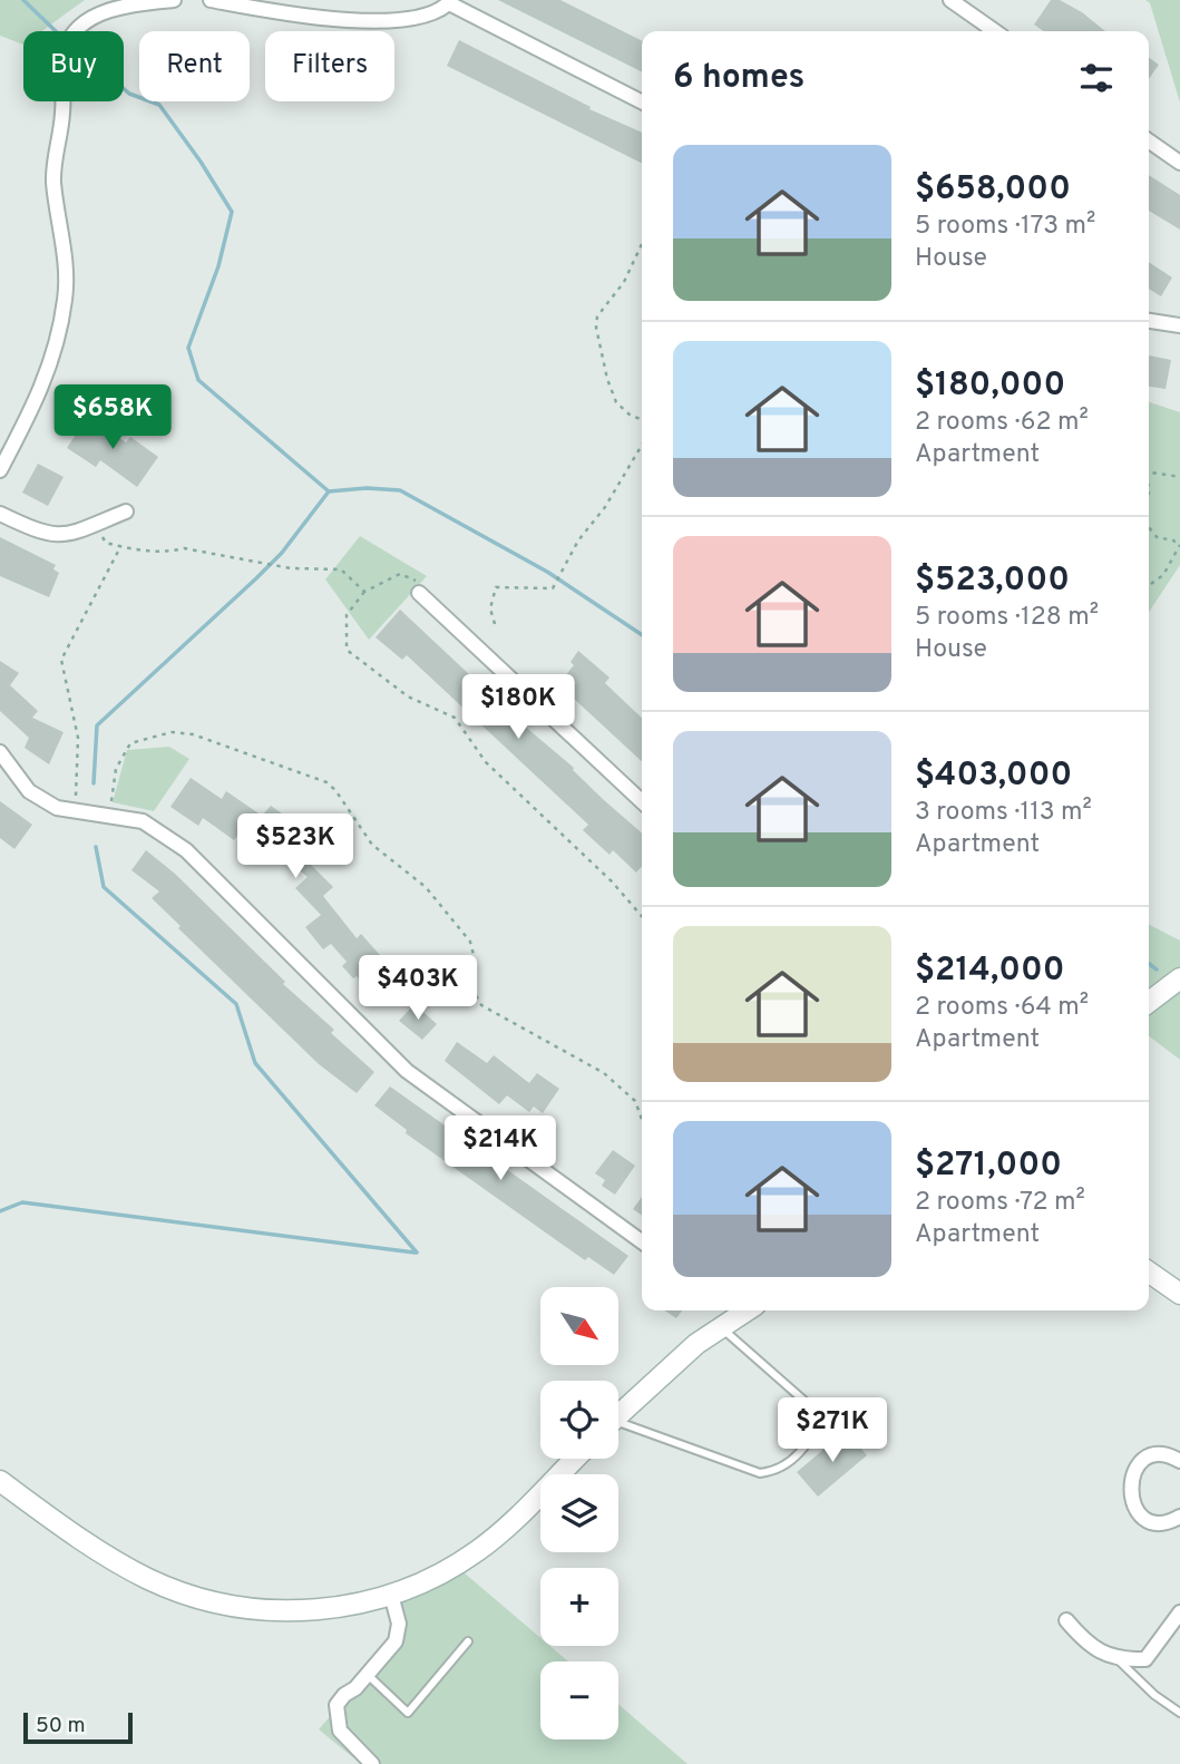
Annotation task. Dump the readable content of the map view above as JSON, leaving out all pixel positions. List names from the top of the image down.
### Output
{
  "scale_bar": "50 m",
  "north": "bottom right",
  "page": {
    "chip": ["Buy", "Rent", "Filters"],
    "heading": "6 homes",
    "list": [
      {
        "name": "$658,000",
        "note": "5 rooms · 173 m² · House"
      },
      {
        "name": "$180,000",
        "note": "2 rooms · 62 m² · Apartment"
      },
      {
        "name": "$523,000",
        "note": "5 rooms · 128 m² · House"
      },
      {
        "name": "$403,000",
        "note": "3 rooms · 113 m² · Apartment"
      },
      {
        "name": "$214,000",
        "note": "2 rooms · 64 m² · Apartment"
      },
      {
        "name": "$271,000",
        "note": "2 rooms · 72 m² · Apartment"
      }
    ],
    "price": [
      "$658K",
      "$180K",
      "$523K",
      "$403K",
      "$214K",
      "$271K"
    ],
    "map_buttons": ["+", "−"],
    "scale": "50 m"
  }
}
